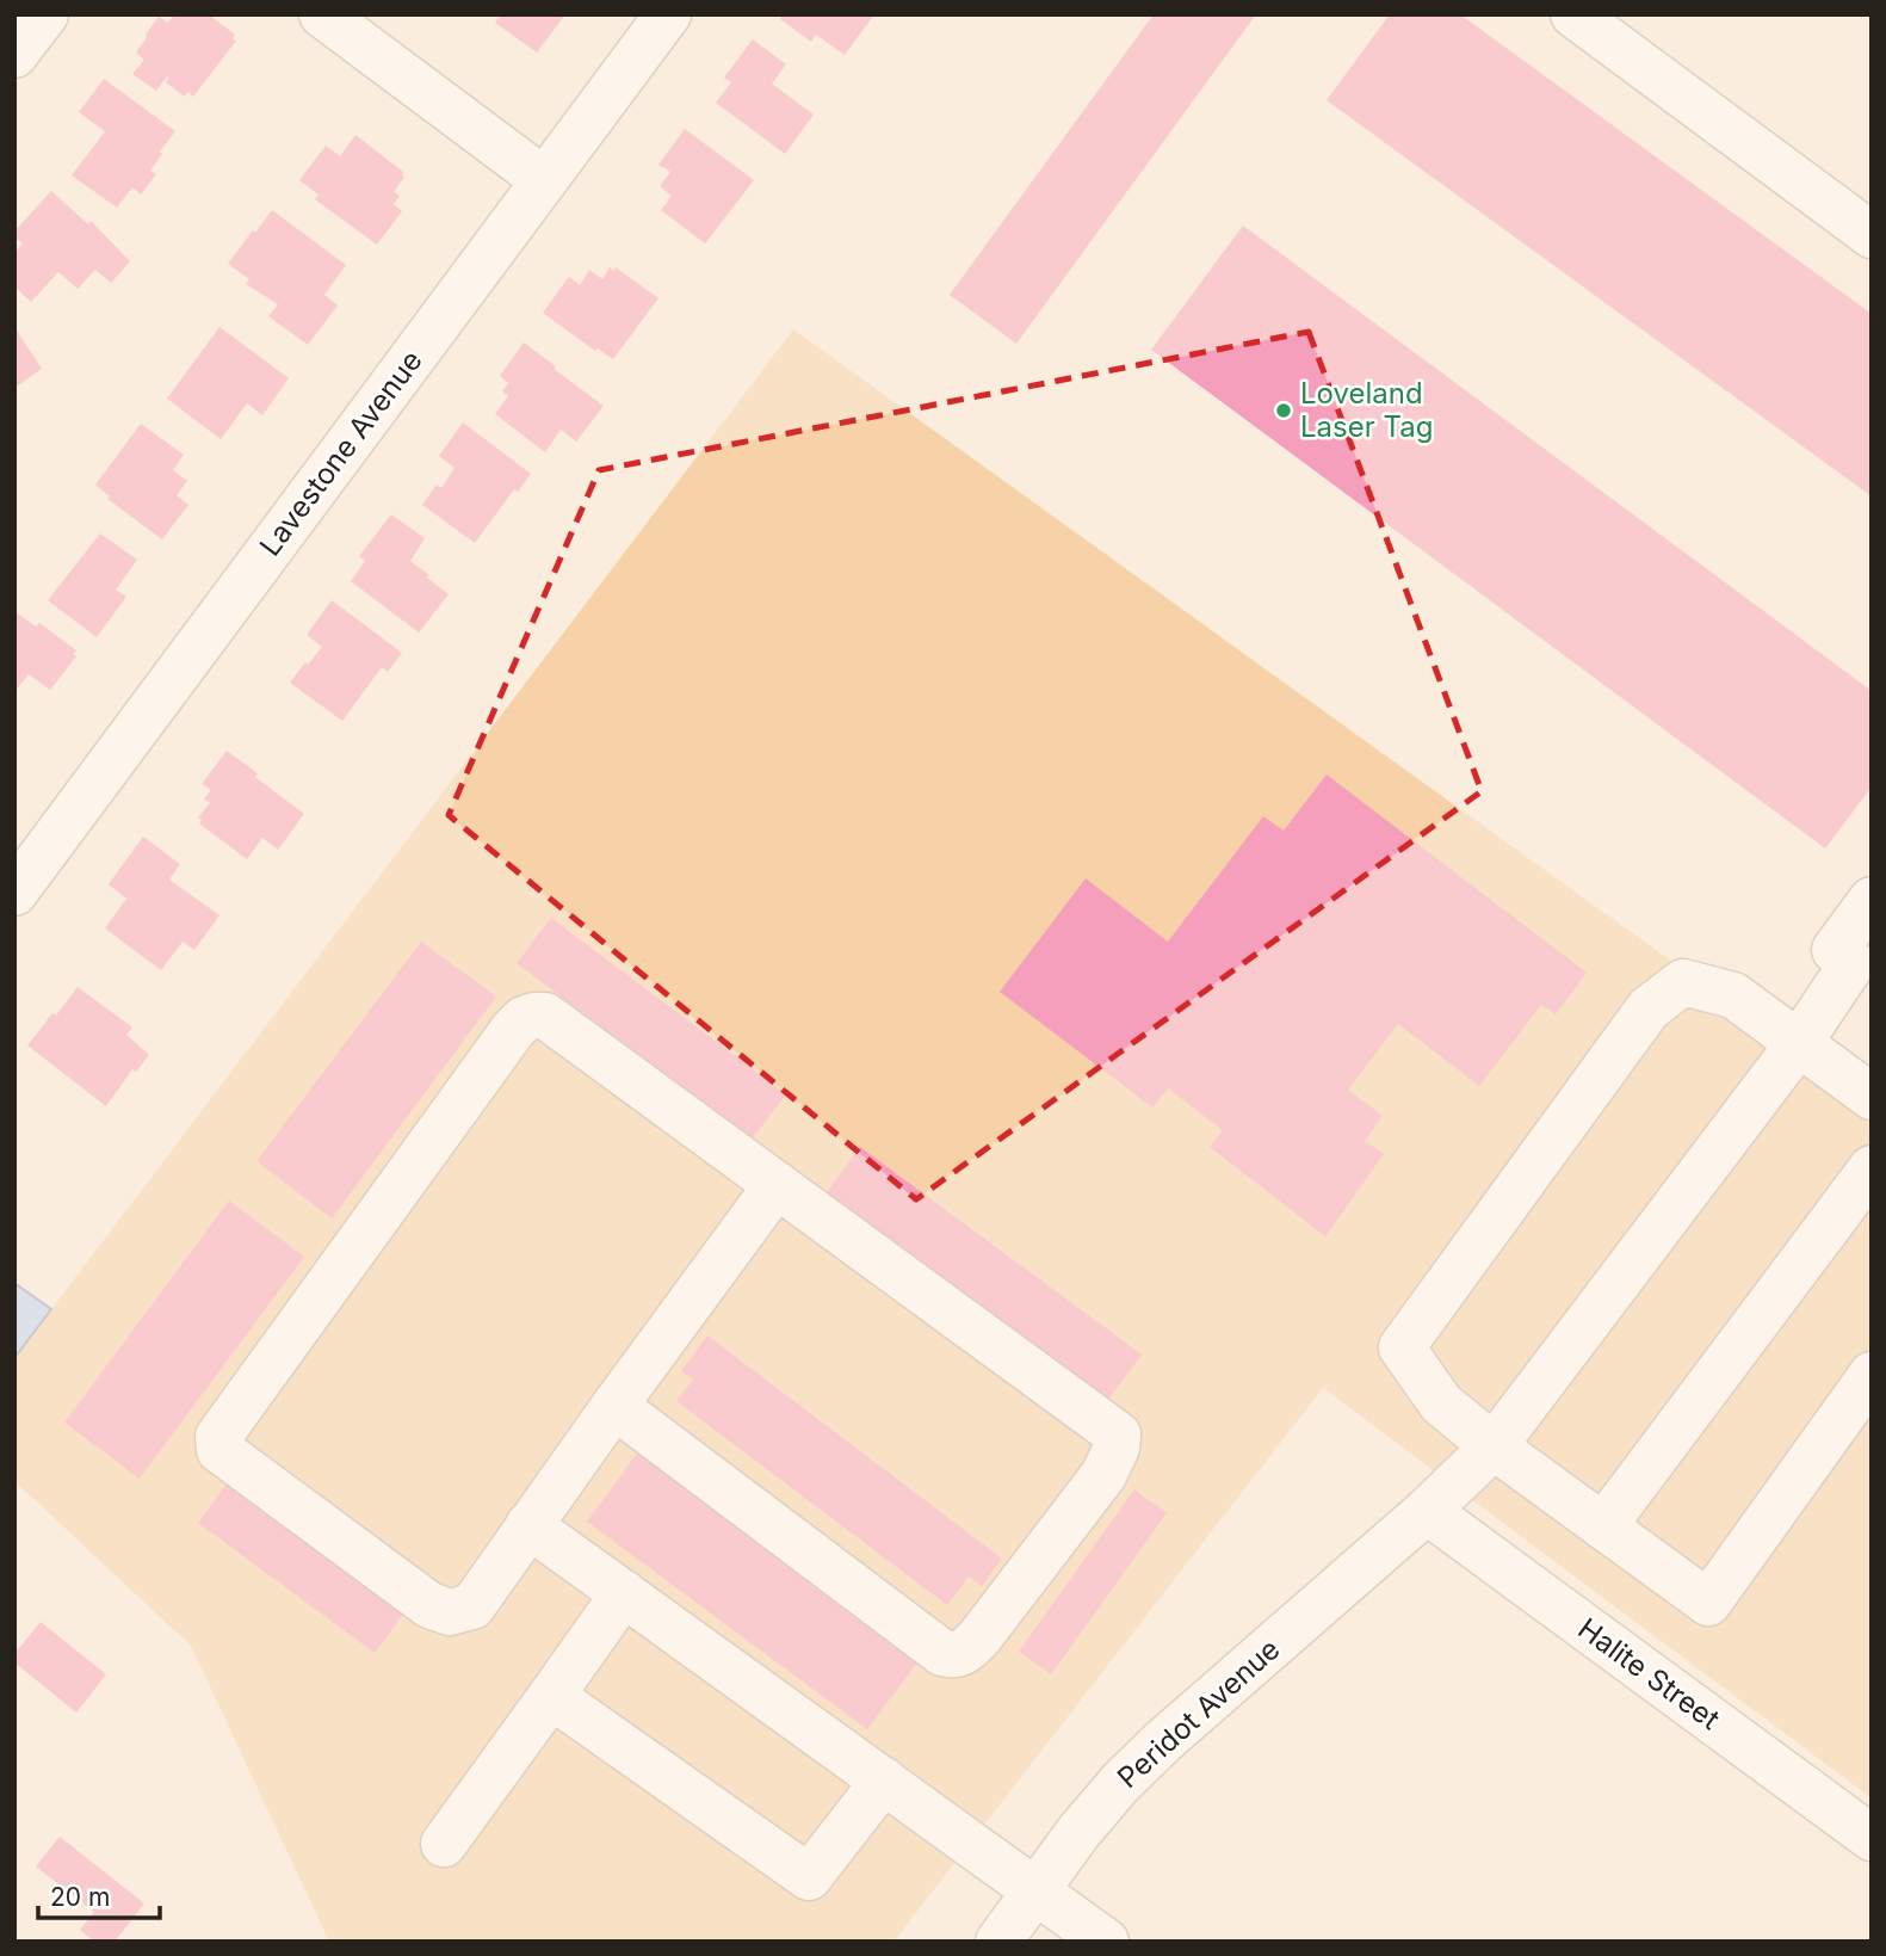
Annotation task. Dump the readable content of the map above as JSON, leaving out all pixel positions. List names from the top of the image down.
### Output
{
  "streets": {
    "street": ["Lavestone Avenue", "Halite Street", "Peridot Avenue"]
  },
  "crossings": [
    ["Halite Street", "Peridot Avenue"]
  ],
  "places": ["Loveland Laser Tag"],
  "scale_bar": "20 m"
}
